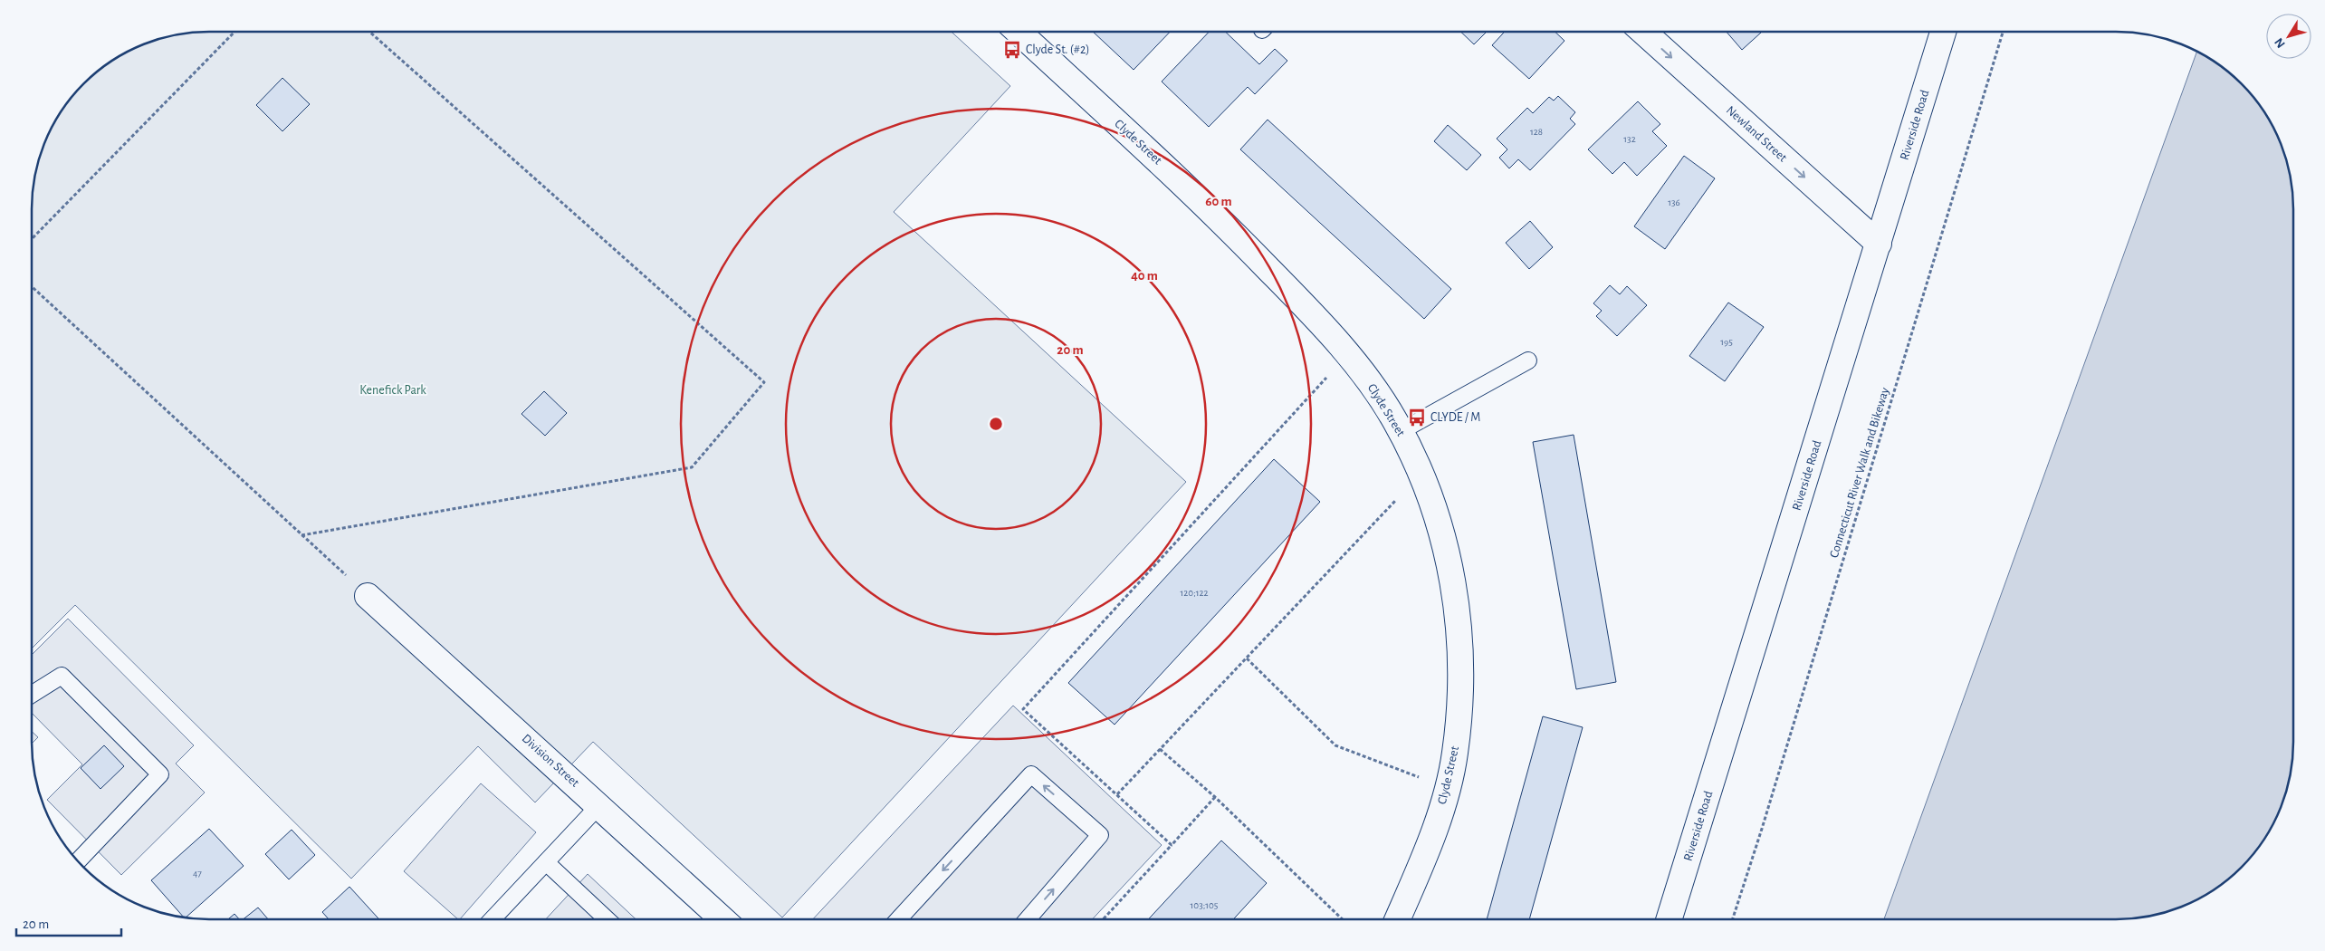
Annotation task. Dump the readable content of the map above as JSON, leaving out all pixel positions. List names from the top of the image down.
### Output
{
  "streets": {
    "street": [
      "Riverside Road",
      "Newland Street",
      "Clyde Street",
      "Division Street"
    ],
    "path": ["Connecticut River Walk and Bikeway"]
  },
  "crossings": [
    ["Riverside Road", "Newland Street"]
  ],
  "one_way": ["Newland Street"],
  "parks": ["Kenefick Park"],
  "places": {
    "bus stop": ["Clyde St. (#2)", "CLYDE / M"]
  },
  "house_numbers": [
    "128",
    "132",
    "136",
    "195",
    "120;122",
    "47",
    "103;105"
  ],
  "scale_bar": "20 m",
  "north": "bottom left",
  "rings": ["60 m", "40 m", "20 m"]
}
